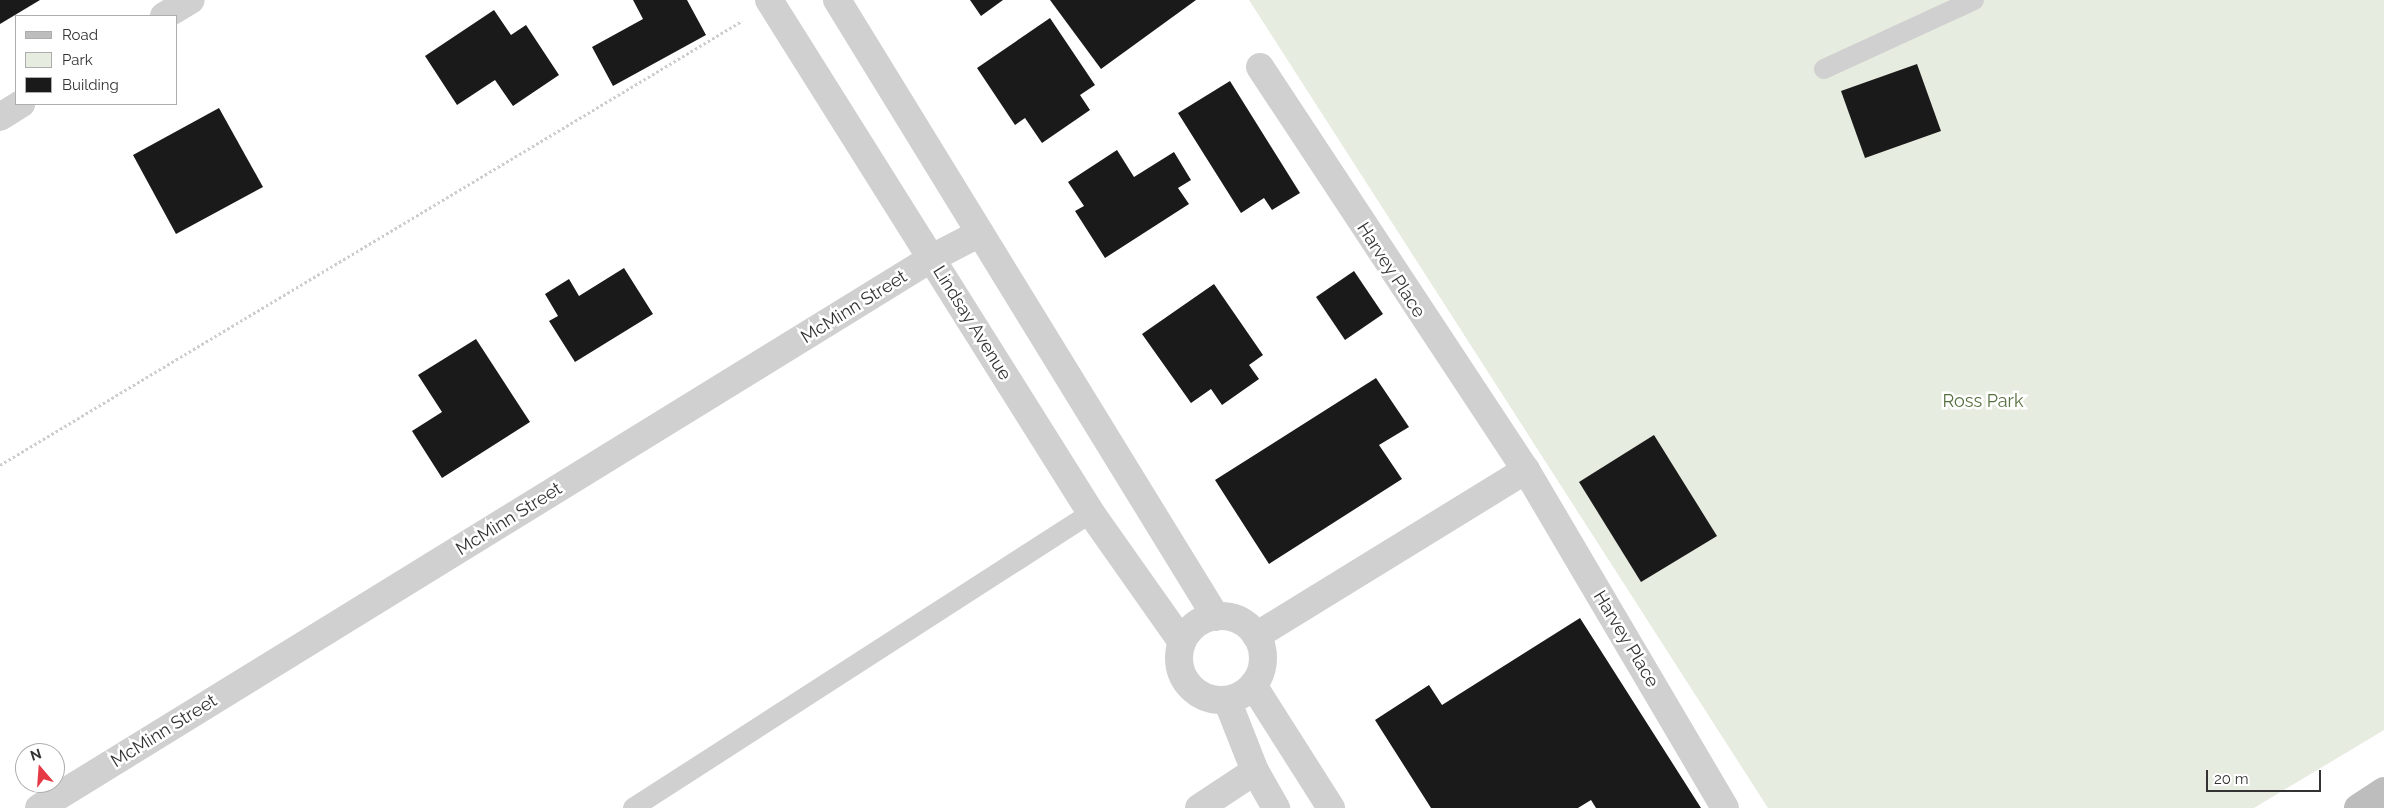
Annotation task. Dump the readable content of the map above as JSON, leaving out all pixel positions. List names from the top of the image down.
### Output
{
  "streets": {
    "street": ["Harvey Place", "McMinn Street", "Lindsay Avenue"]
  },
  "crossings": [
    ["McMinn Street", "Lindsay Avenue"]
  ],
  "parks": ["Ross Park"],
  "legend": ["Road", "Park", "Building"],
  "scale_bar": "20 m",
  "north": "top"
}
